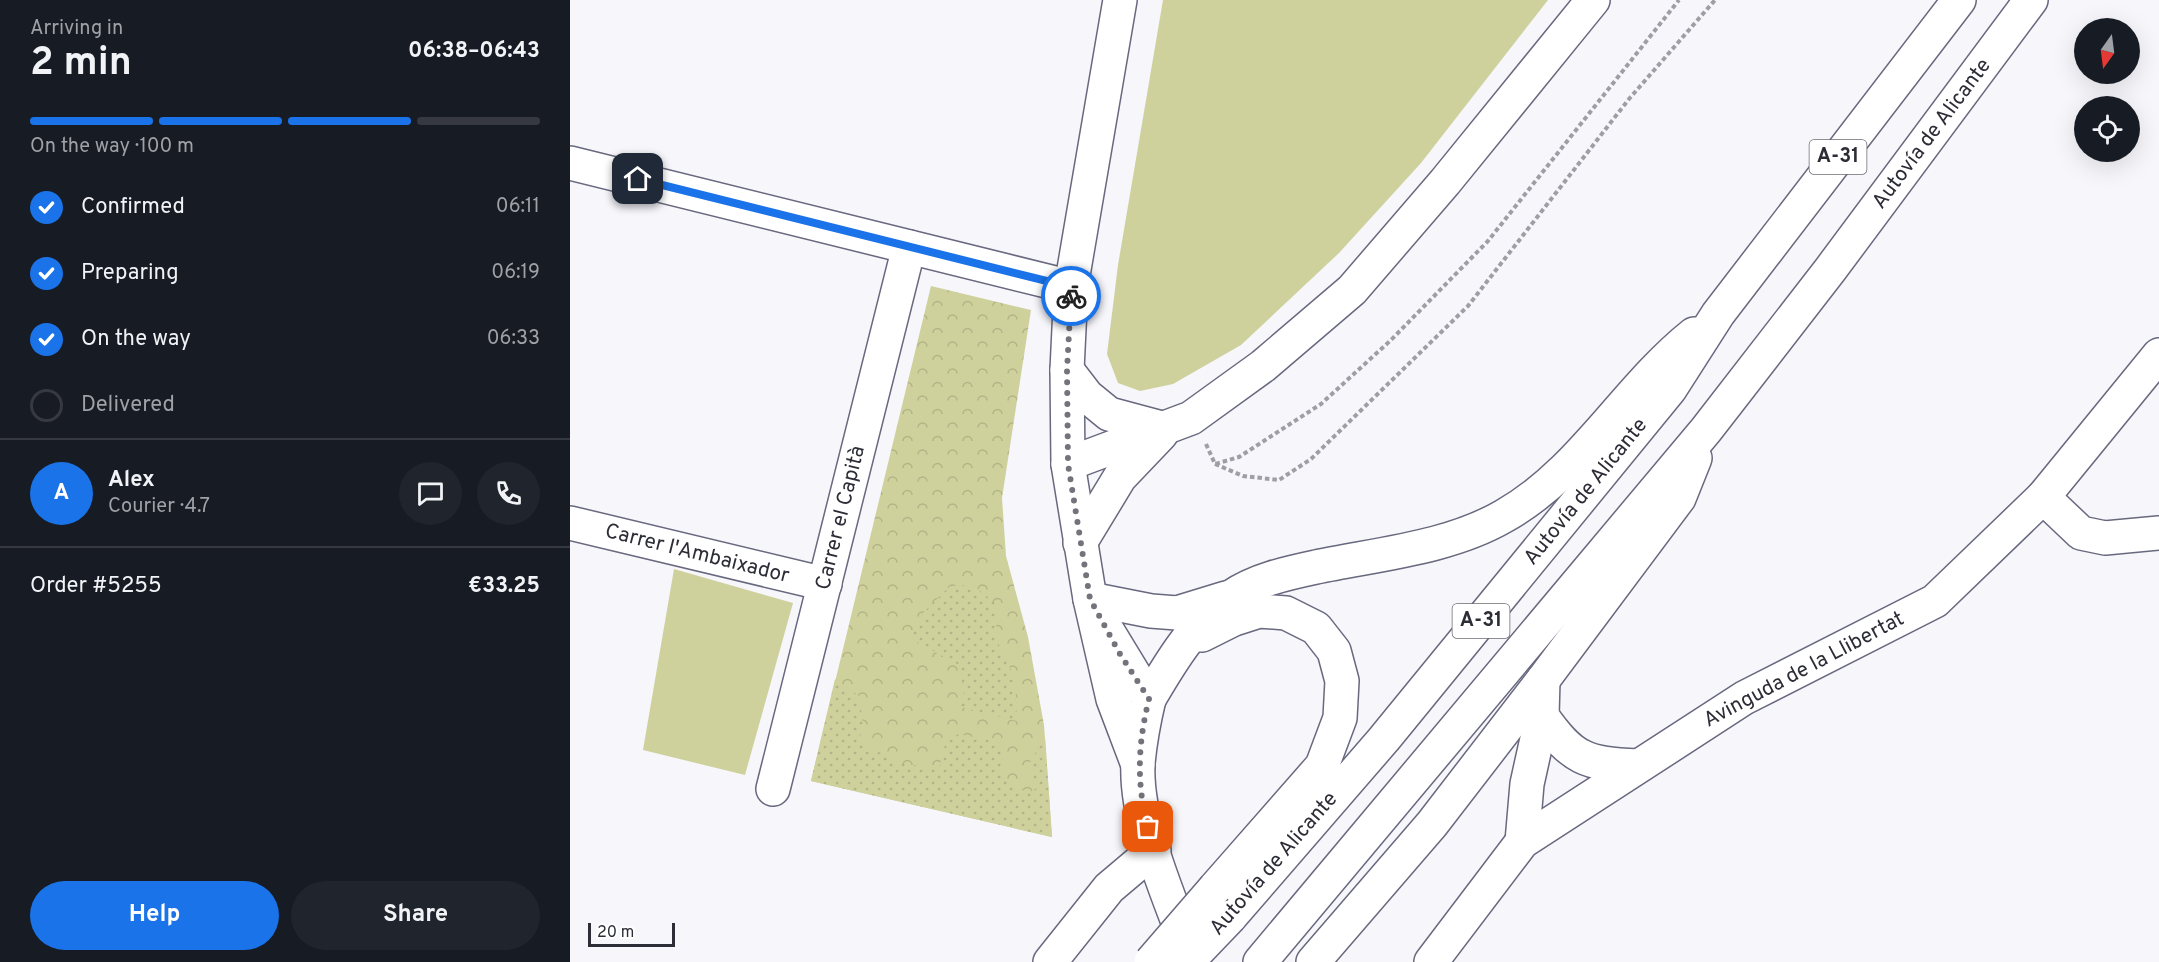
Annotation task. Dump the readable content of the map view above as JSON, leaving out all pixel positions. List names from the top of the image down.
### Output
{
  "streets": {
    "main road": [
      "Autovía de Alicante",
      "A-31",
      "Carrer el Capità",
      "Carrer l'Ambaixador",
      "Avinguda de la Llibertat"
    ]
  },
  "crossings": [
    ["Carrer el Capità", "Carrer l'Ambaixador"]
  ],
  "scale_bar": "20 m",
  "north": "bottom",
  "page": {
    "heading": ["2 min", "Arriving in", "06:38–06:43"],
    "panel": [
      "Alex",
      "Courier · 4.7",
      "Order #5255",
      "€33.25"
    ],
    "bar": "On the way · 100 m",
    "list": [
      ["Confirmed", "06:11"],
      ["Preparing", "06:19"],
      ["On the way", "06:33"],
      "Delivered"
    ],
    "round": "A",
    "buttons": ["Help", "Share"],
    "scale": "20 m"
  }
}
